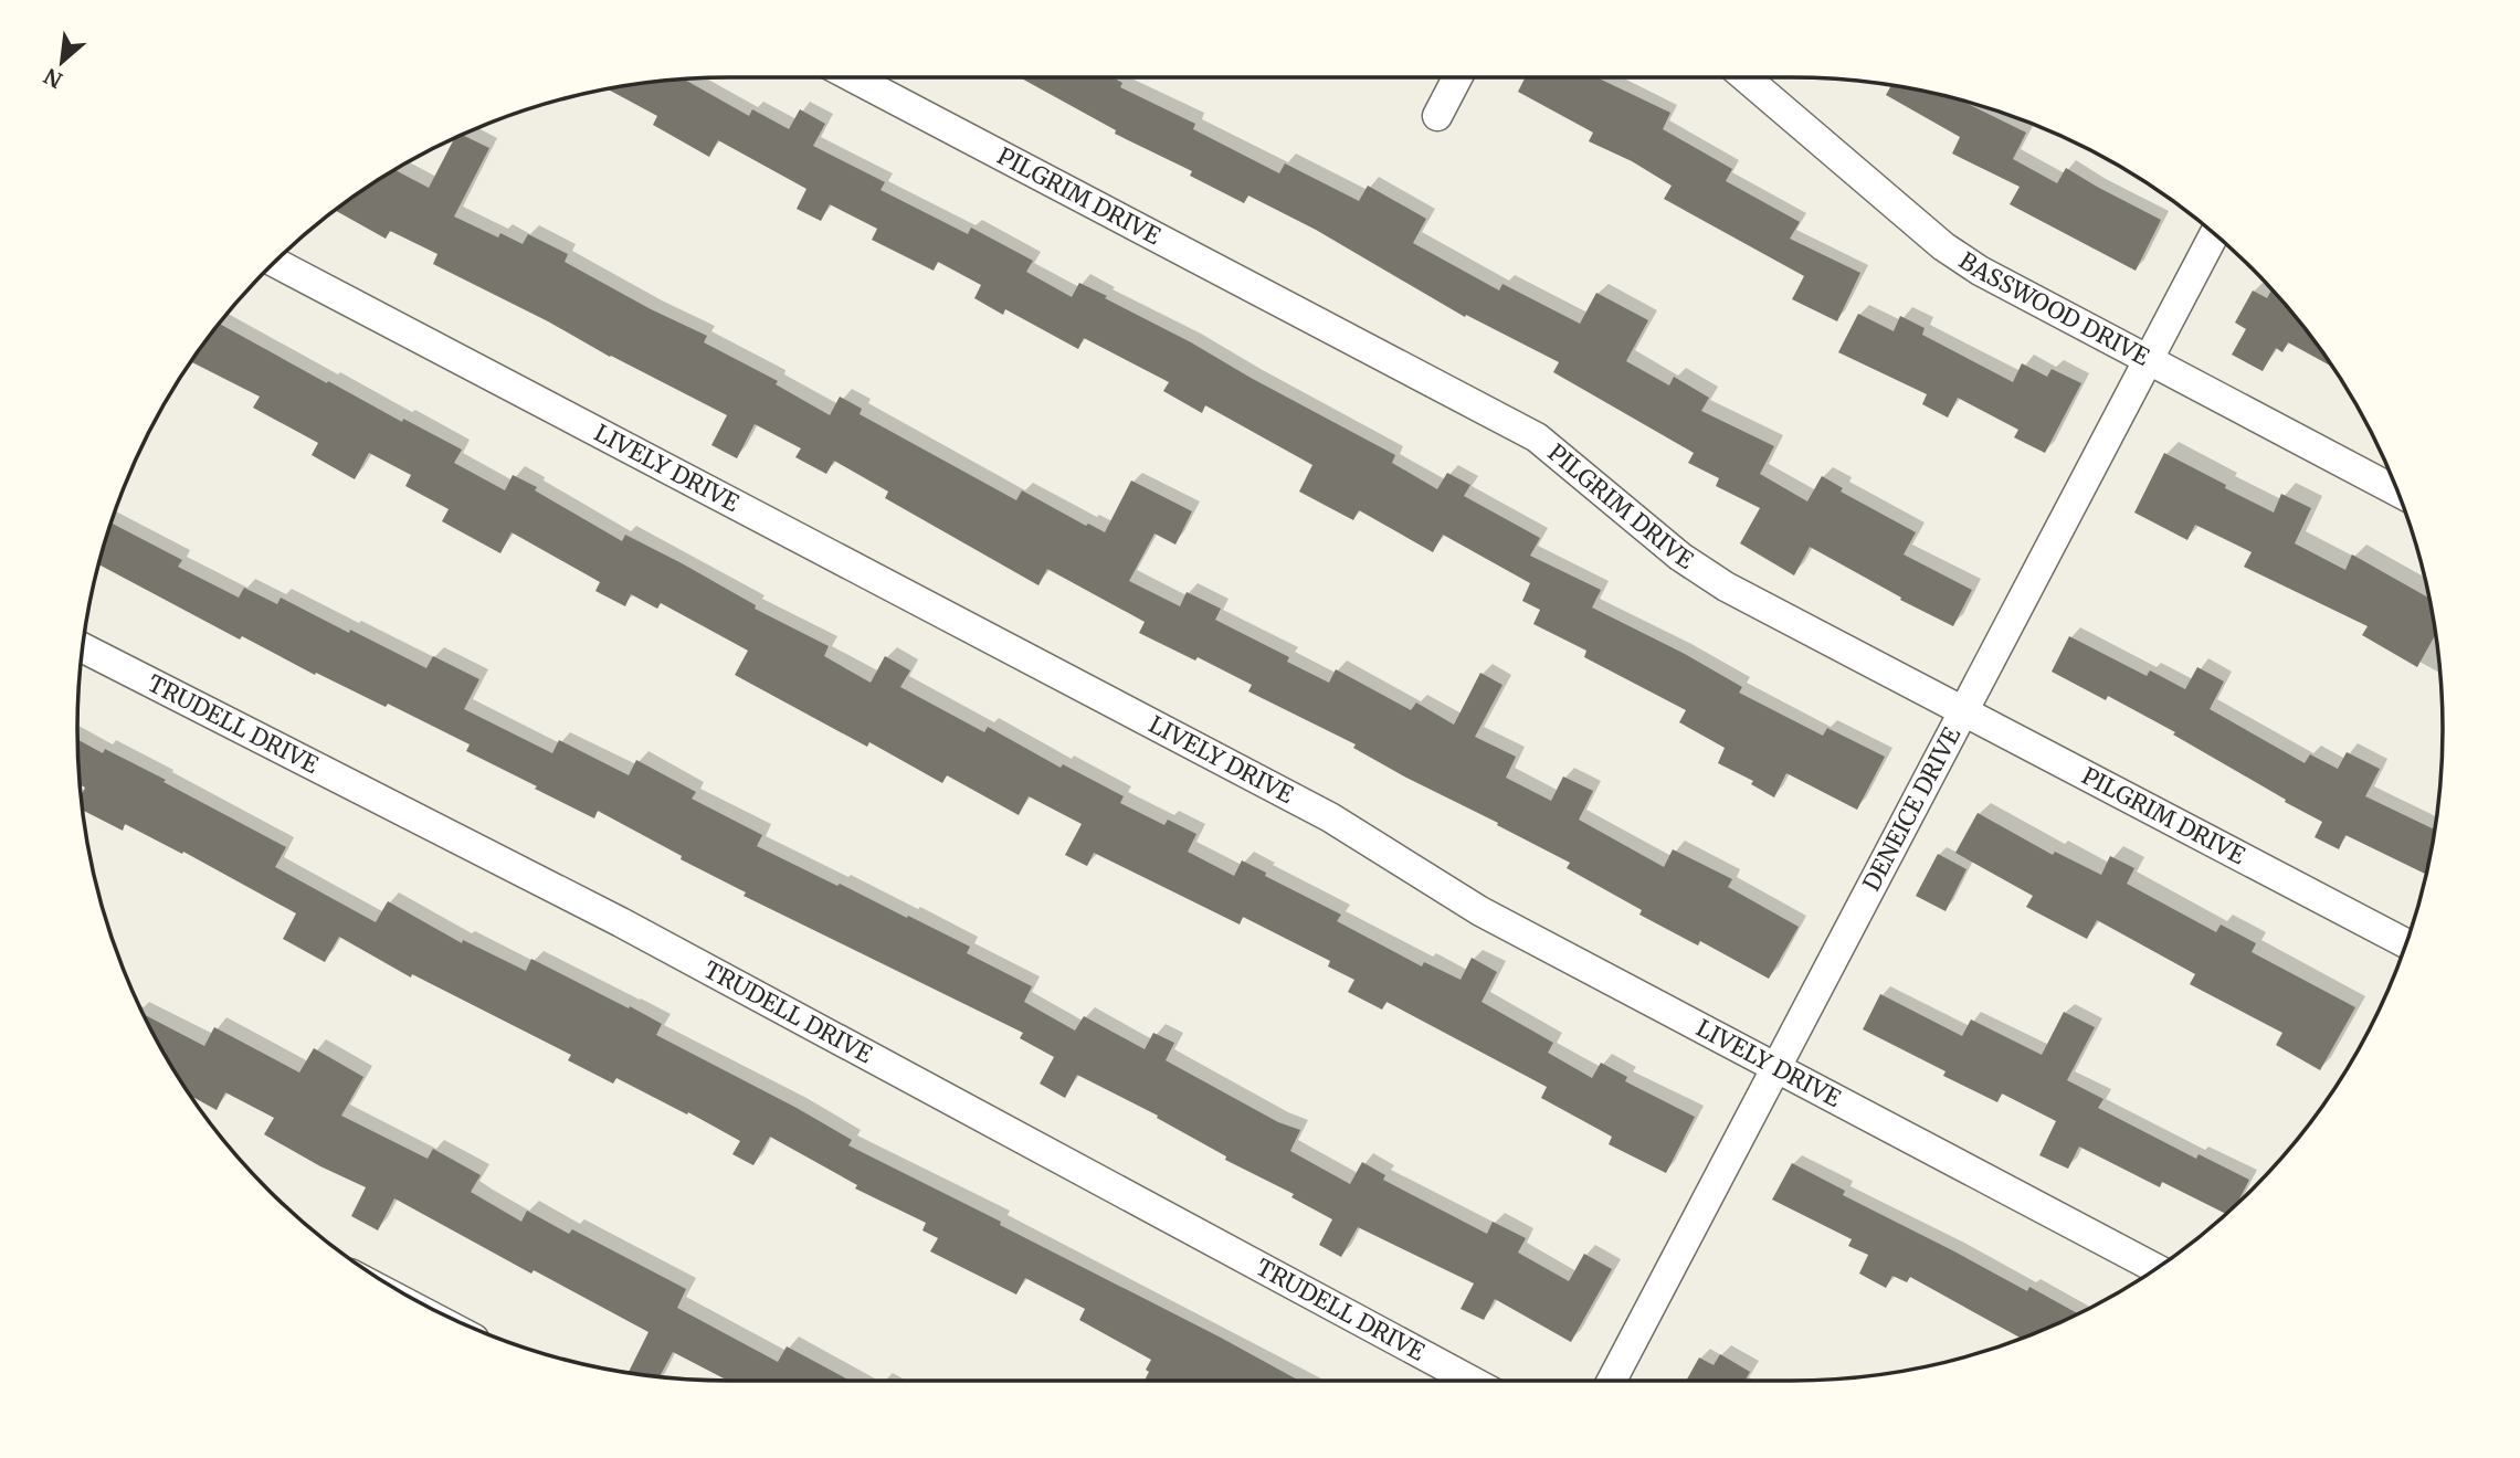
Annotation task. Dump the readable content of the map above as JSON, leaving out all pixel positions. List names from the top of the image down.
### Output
{
  "streets": {
    "street": [
      "PILGRIM DRIVE",
      "BASSWOOD DRIVE",
      "LIVELY DRIVE",
      "TRUDELL DRIVE",
      "DENEICE DRIVE"
    ]
  },
  "crossings": [
    ["PILGRIM DRIVE", "DENEICE DRIVE"],
    ["BASSWOOD DRIVE", "DENEICE DRIVE"],
    ["LIVELY DRIVE", "DENEICE DRIVE"]
  ],
  "north": "bottom left"
}
